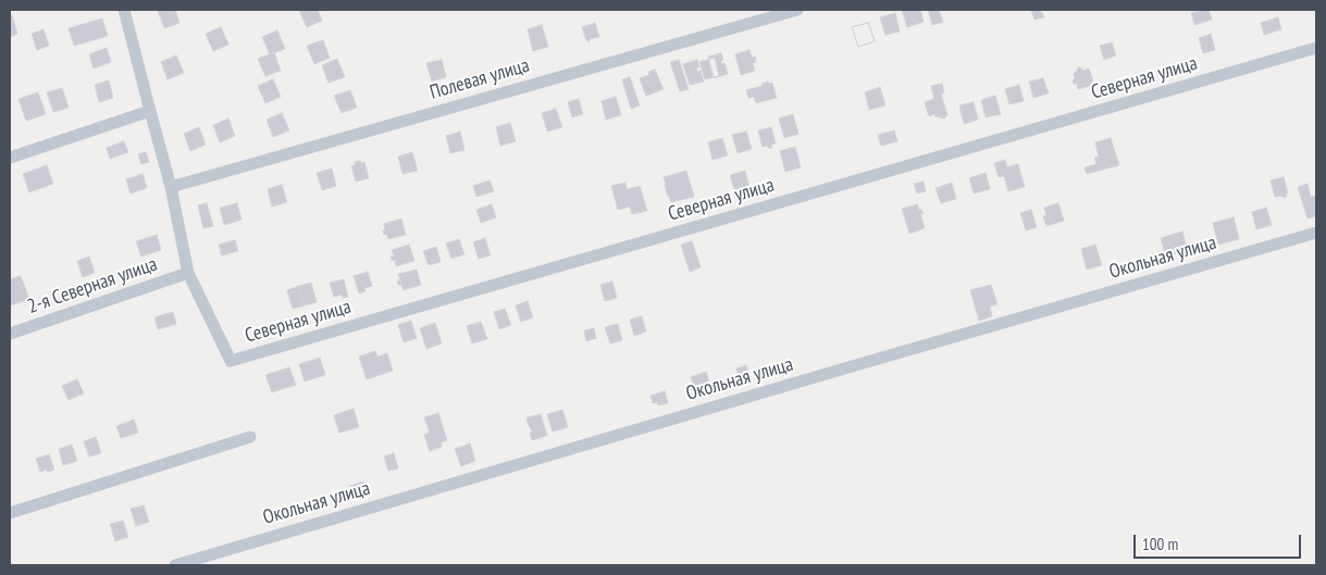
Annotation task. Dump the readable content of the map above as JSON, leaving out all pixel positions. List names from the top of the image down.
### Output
{
  "streets": {
    "street": [
      "Северная улица",
      "Полевая улица",
      "Окольная улица",
      "2-я Северная улица"
    ]
  },
  "crossings": [
    ["Северная улица", "2-я Северная улица"]
  ],
  "scale_bar": "100 m"
}
